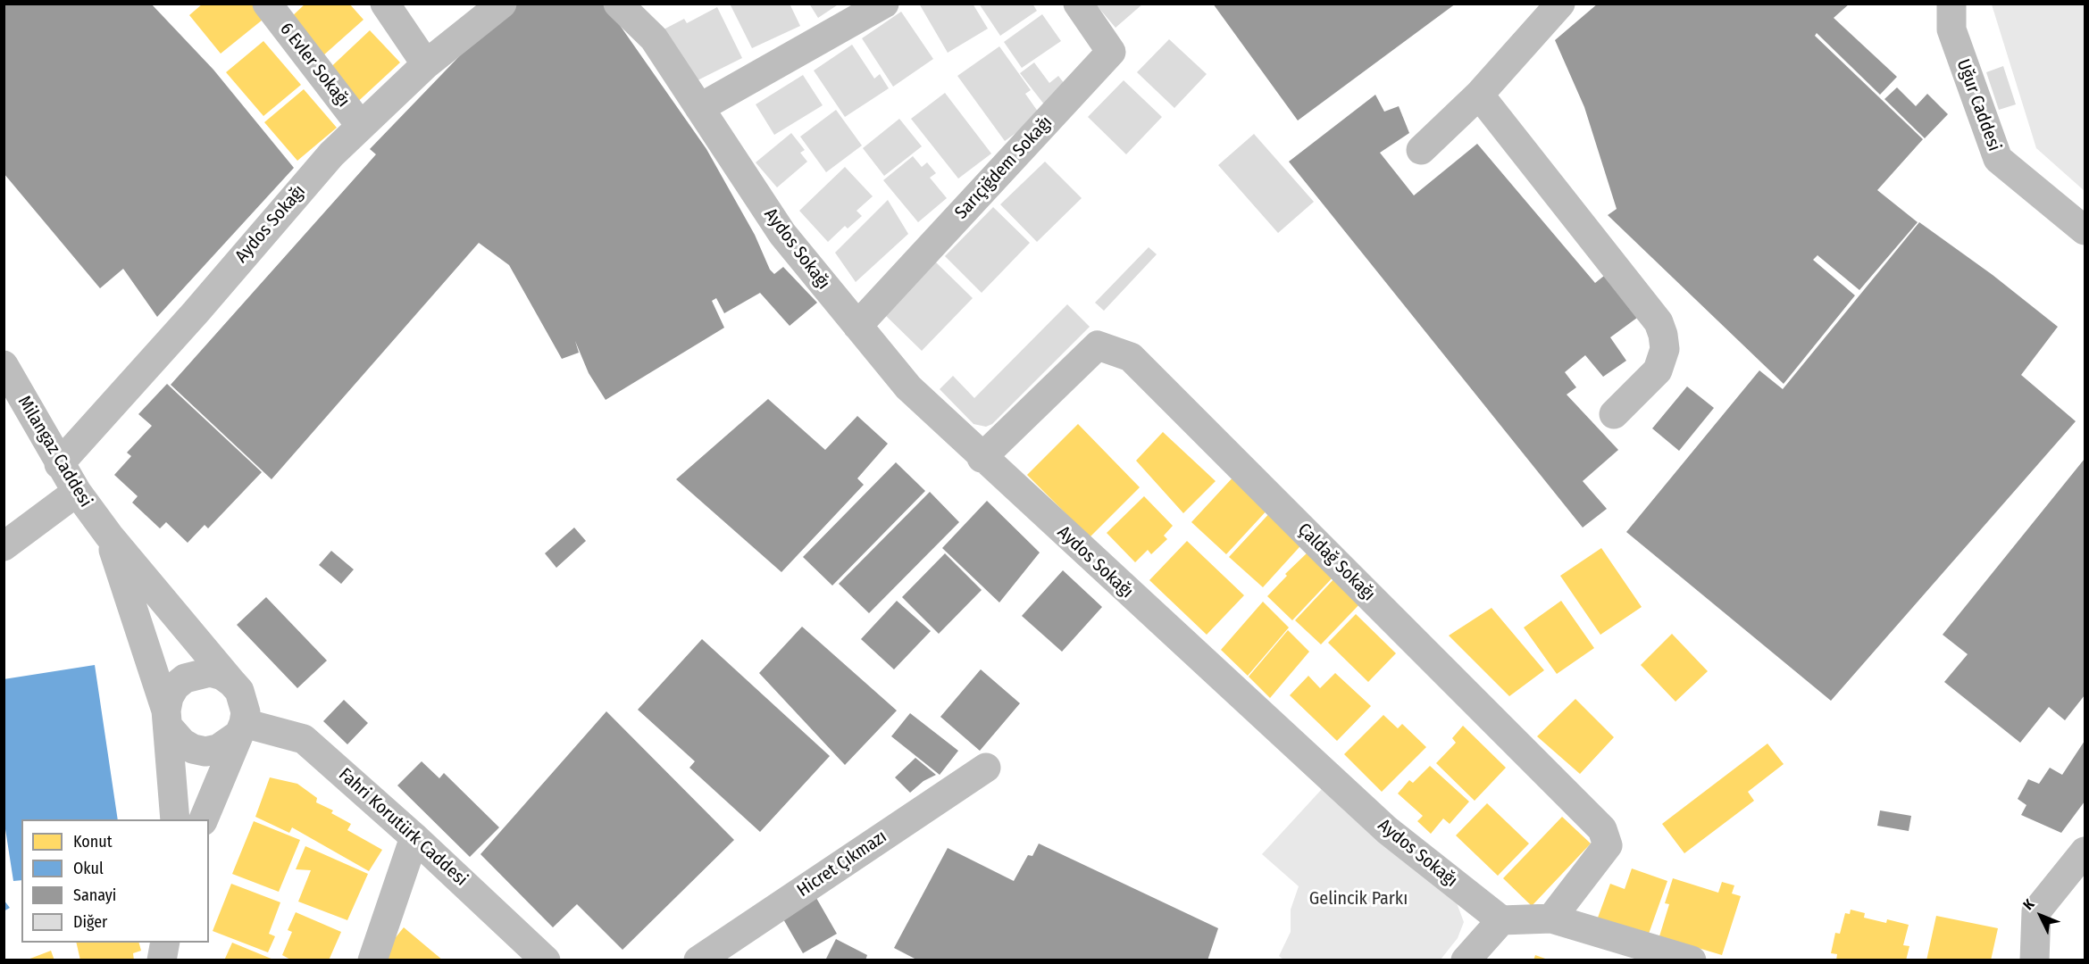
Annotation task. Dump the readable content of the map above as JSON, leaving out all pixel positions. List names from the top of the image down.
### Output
{
  "streets": {
    "street": [
      "6 Evler Sokağı",
      "Uğur Caddesi",
      "Sarıçiğdem Sokağı",
      "Aydos Sokağı",
      "Milangaz Caddesi",
      "Çaldağ Sokağı",
      "Fahri Korutürk Caddesi",
      "Hicret Çıkmazı"
    ]
  },
  "crossings": [
    ["6 Evler Sokağı", "Aydos Sokağı"],
    ["Sarıçiğdem Sokağı", "Aydos Sokağı"],
    ["Aydos Sokağı", "Milangaz Caddesi"],
    ["Aydos Sokağı", "Çaldağ Sokağı"],
    ["Milangaz Caddesi", "Fahri Korutürk Caddesi"]
  ],
  "parks": ["Gelincik Parkı"],
  "legend": [
    "Konut",
    "Okul",
    "Sanayi",
    "Diğer"
  ],
  "north": "top left"
}
